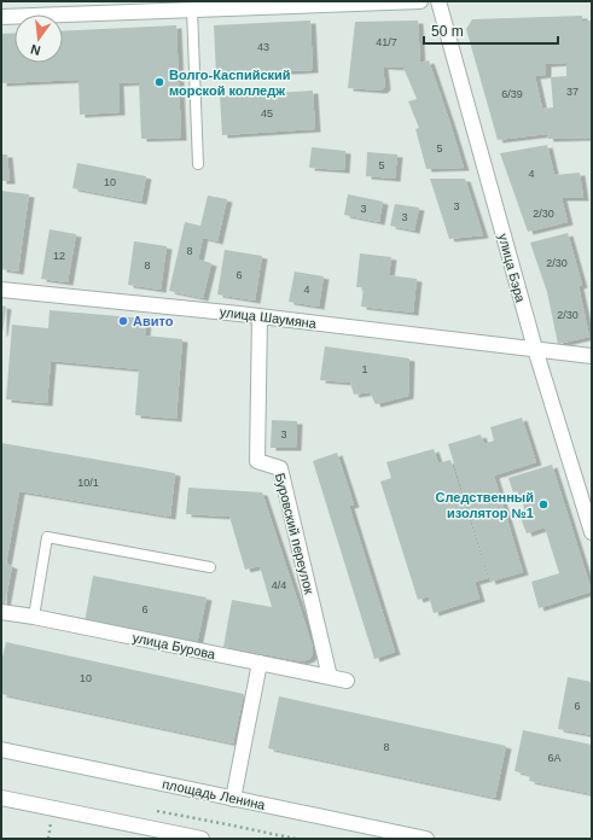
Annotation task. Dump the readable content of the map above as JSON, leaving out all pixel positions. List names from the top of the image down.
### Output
{
  "streets": {
    "street": [
      "улица Бэра",
      "улица Шаумяна",
      "Буровский переулок",
      "улица Бурова",
      "площадь Ленина"
    ]
  },
  "crossings": [
    ["улица Бэра", "улица Шаумяна"],
    ["улица Шаумяна", "Буровский переулок"],
    ["Буровский переулок", "улица Бурова"]
  ],
  "places": ["Волго-Каспийский морской колледж", "Авито", "Следственный изолятор №1"],
  "house_numbers": [
    "41/7",
    "43",
    "37",
    "6/39",
    "45",
    "5",
    "5",
    "4",
    "10",
    "3",
    "3",
    "2/30",
    "3",
    "8",
    "12",
    "2/30",
    "8",
    "6",
    "4",
    "2/30",
    "1",
    "3",
    "10/1",
    "4/4",
    "6",
    "10",
    "6",
    "8",
    "6А"
  ],
  "scale_bar": "50 m",
  "north": "bottom"
}
